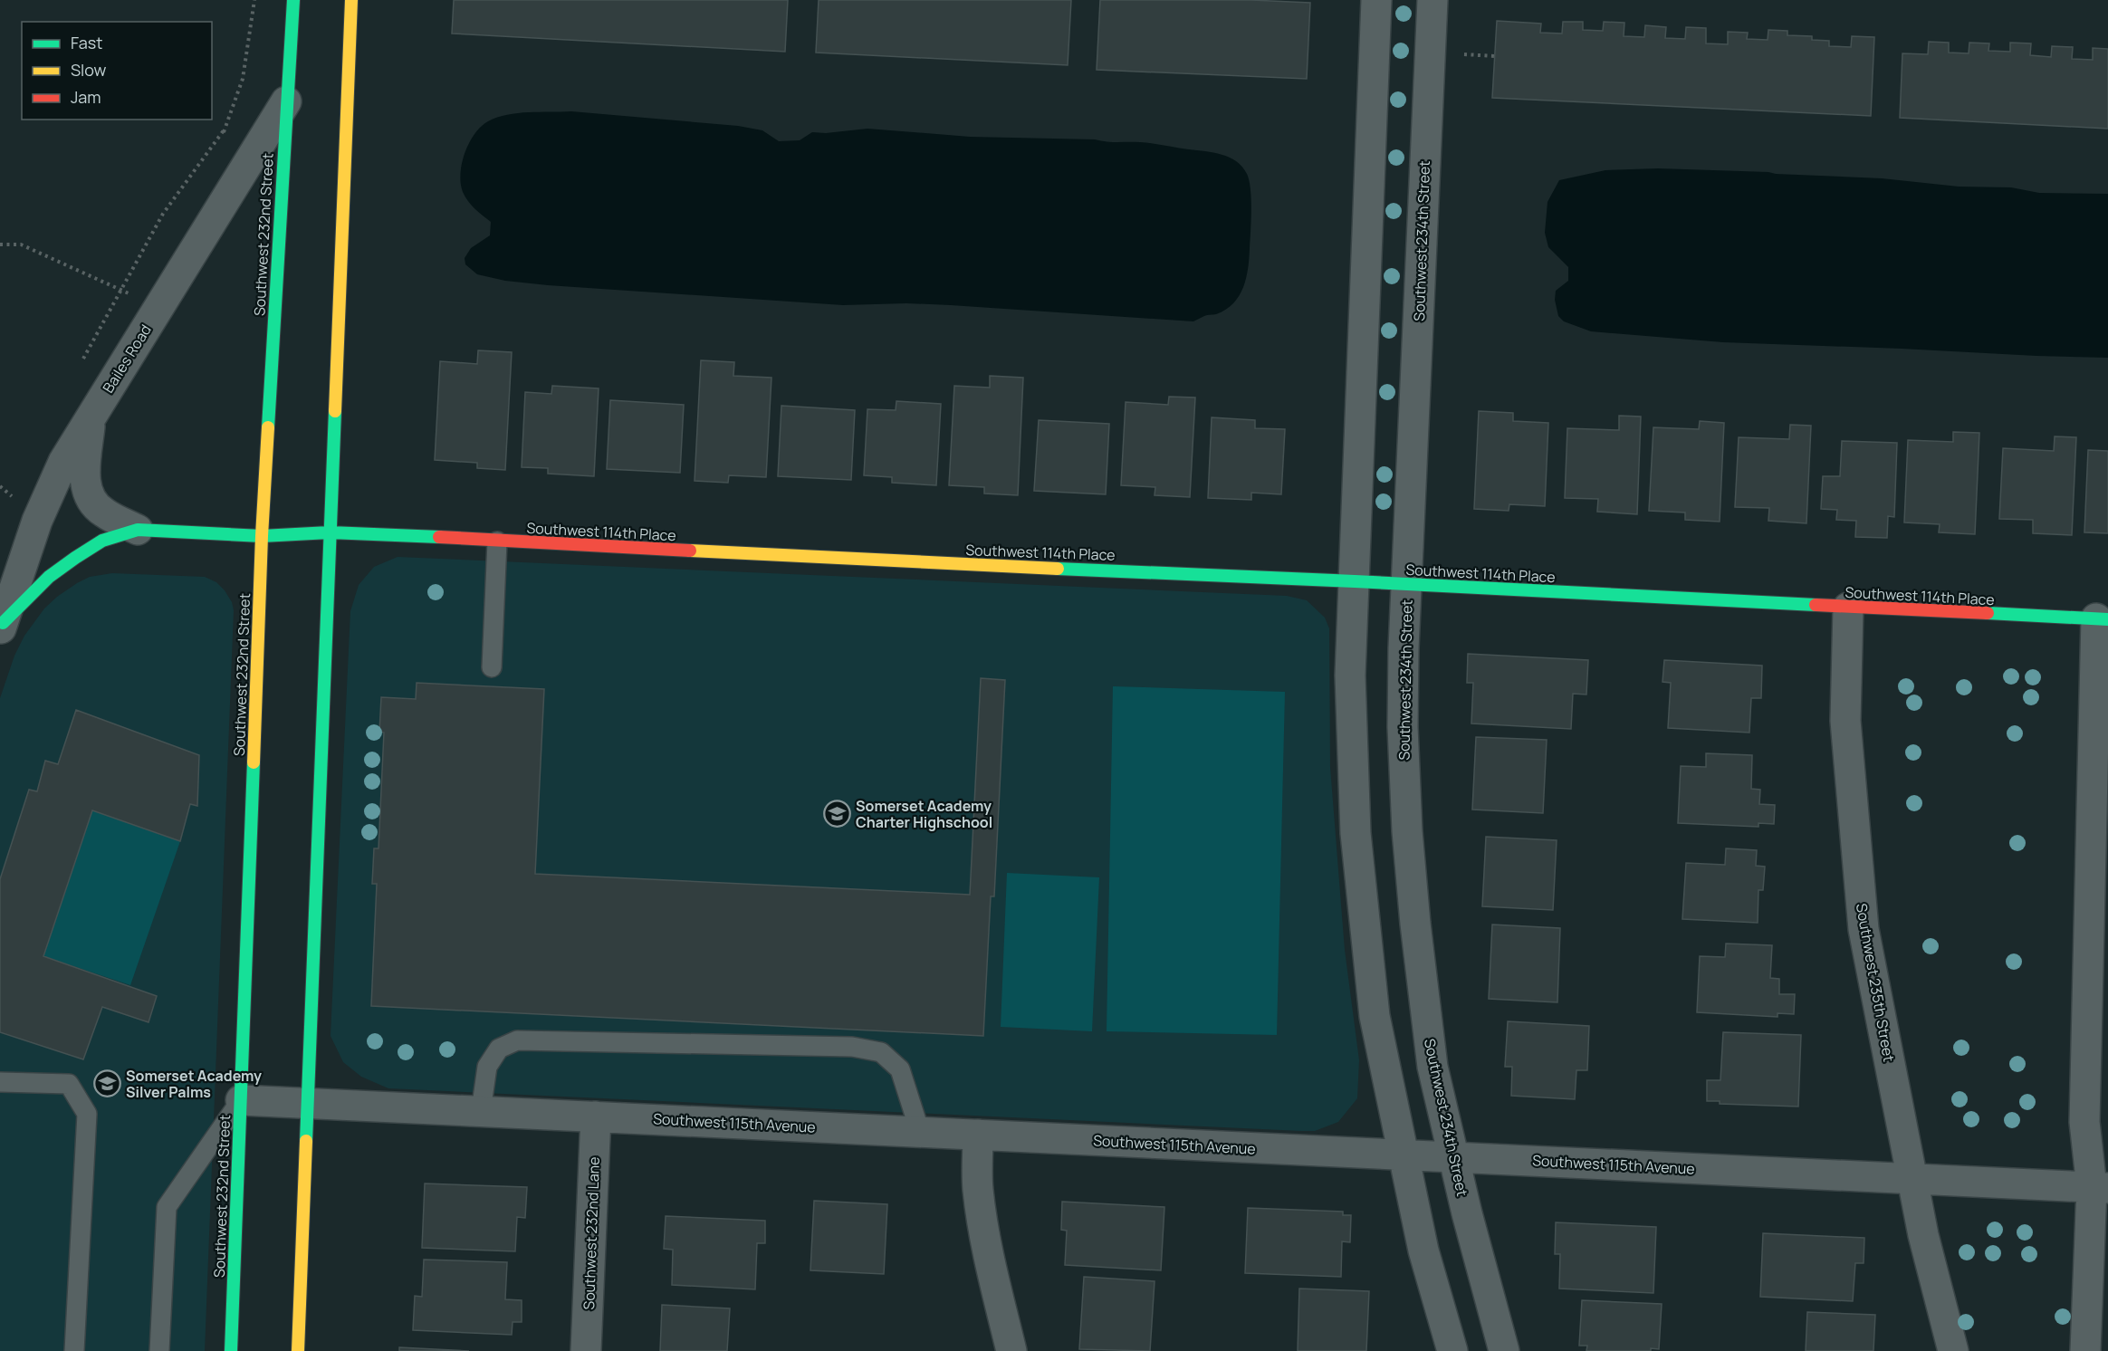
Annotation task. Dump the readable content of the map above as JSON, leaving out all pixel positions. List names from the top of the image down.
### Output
{
  "streets": {
    "street": [
      "Southwest 232nd Street",
      "Southwest 234th Street",
      "Bailes Road",
      "Southwest 114th Place",
      "Southwest 235th Street",
      "Southwest 115th Avenue",
      "Southwest 232nd Lane"
    ]
  },
  "crossings": [
    ["Southwest 232nd Street", "Bailes Road"],
    ["Southwest 232nd Street", "Southwest 114th Place"],
    ["Southwest 232nd Street", "Southwest 115th Avenue"],
    ["Southwest 234th Street", "Southwest 114th Place"],
    ["Southwest 234th Street", "Southwest 115th Avenue"],
    ["Bailes Road", "Southwest 114th Place"],
    ["Southwest 114th Place", "Southwest 235th Street"],
    ["Southwest 235th Street", "Southwest 115th Avenue"],
    ["Southwest 115th Avenue", "Southwest 232nd Lane"]
  ],
  "places": {
    "school or university": ["Somerset Academy Charter Highschool", "Somerset Academy Silver Palms"]
  },
  "legend": ["Fast", "Slow", "Jam"]
}
